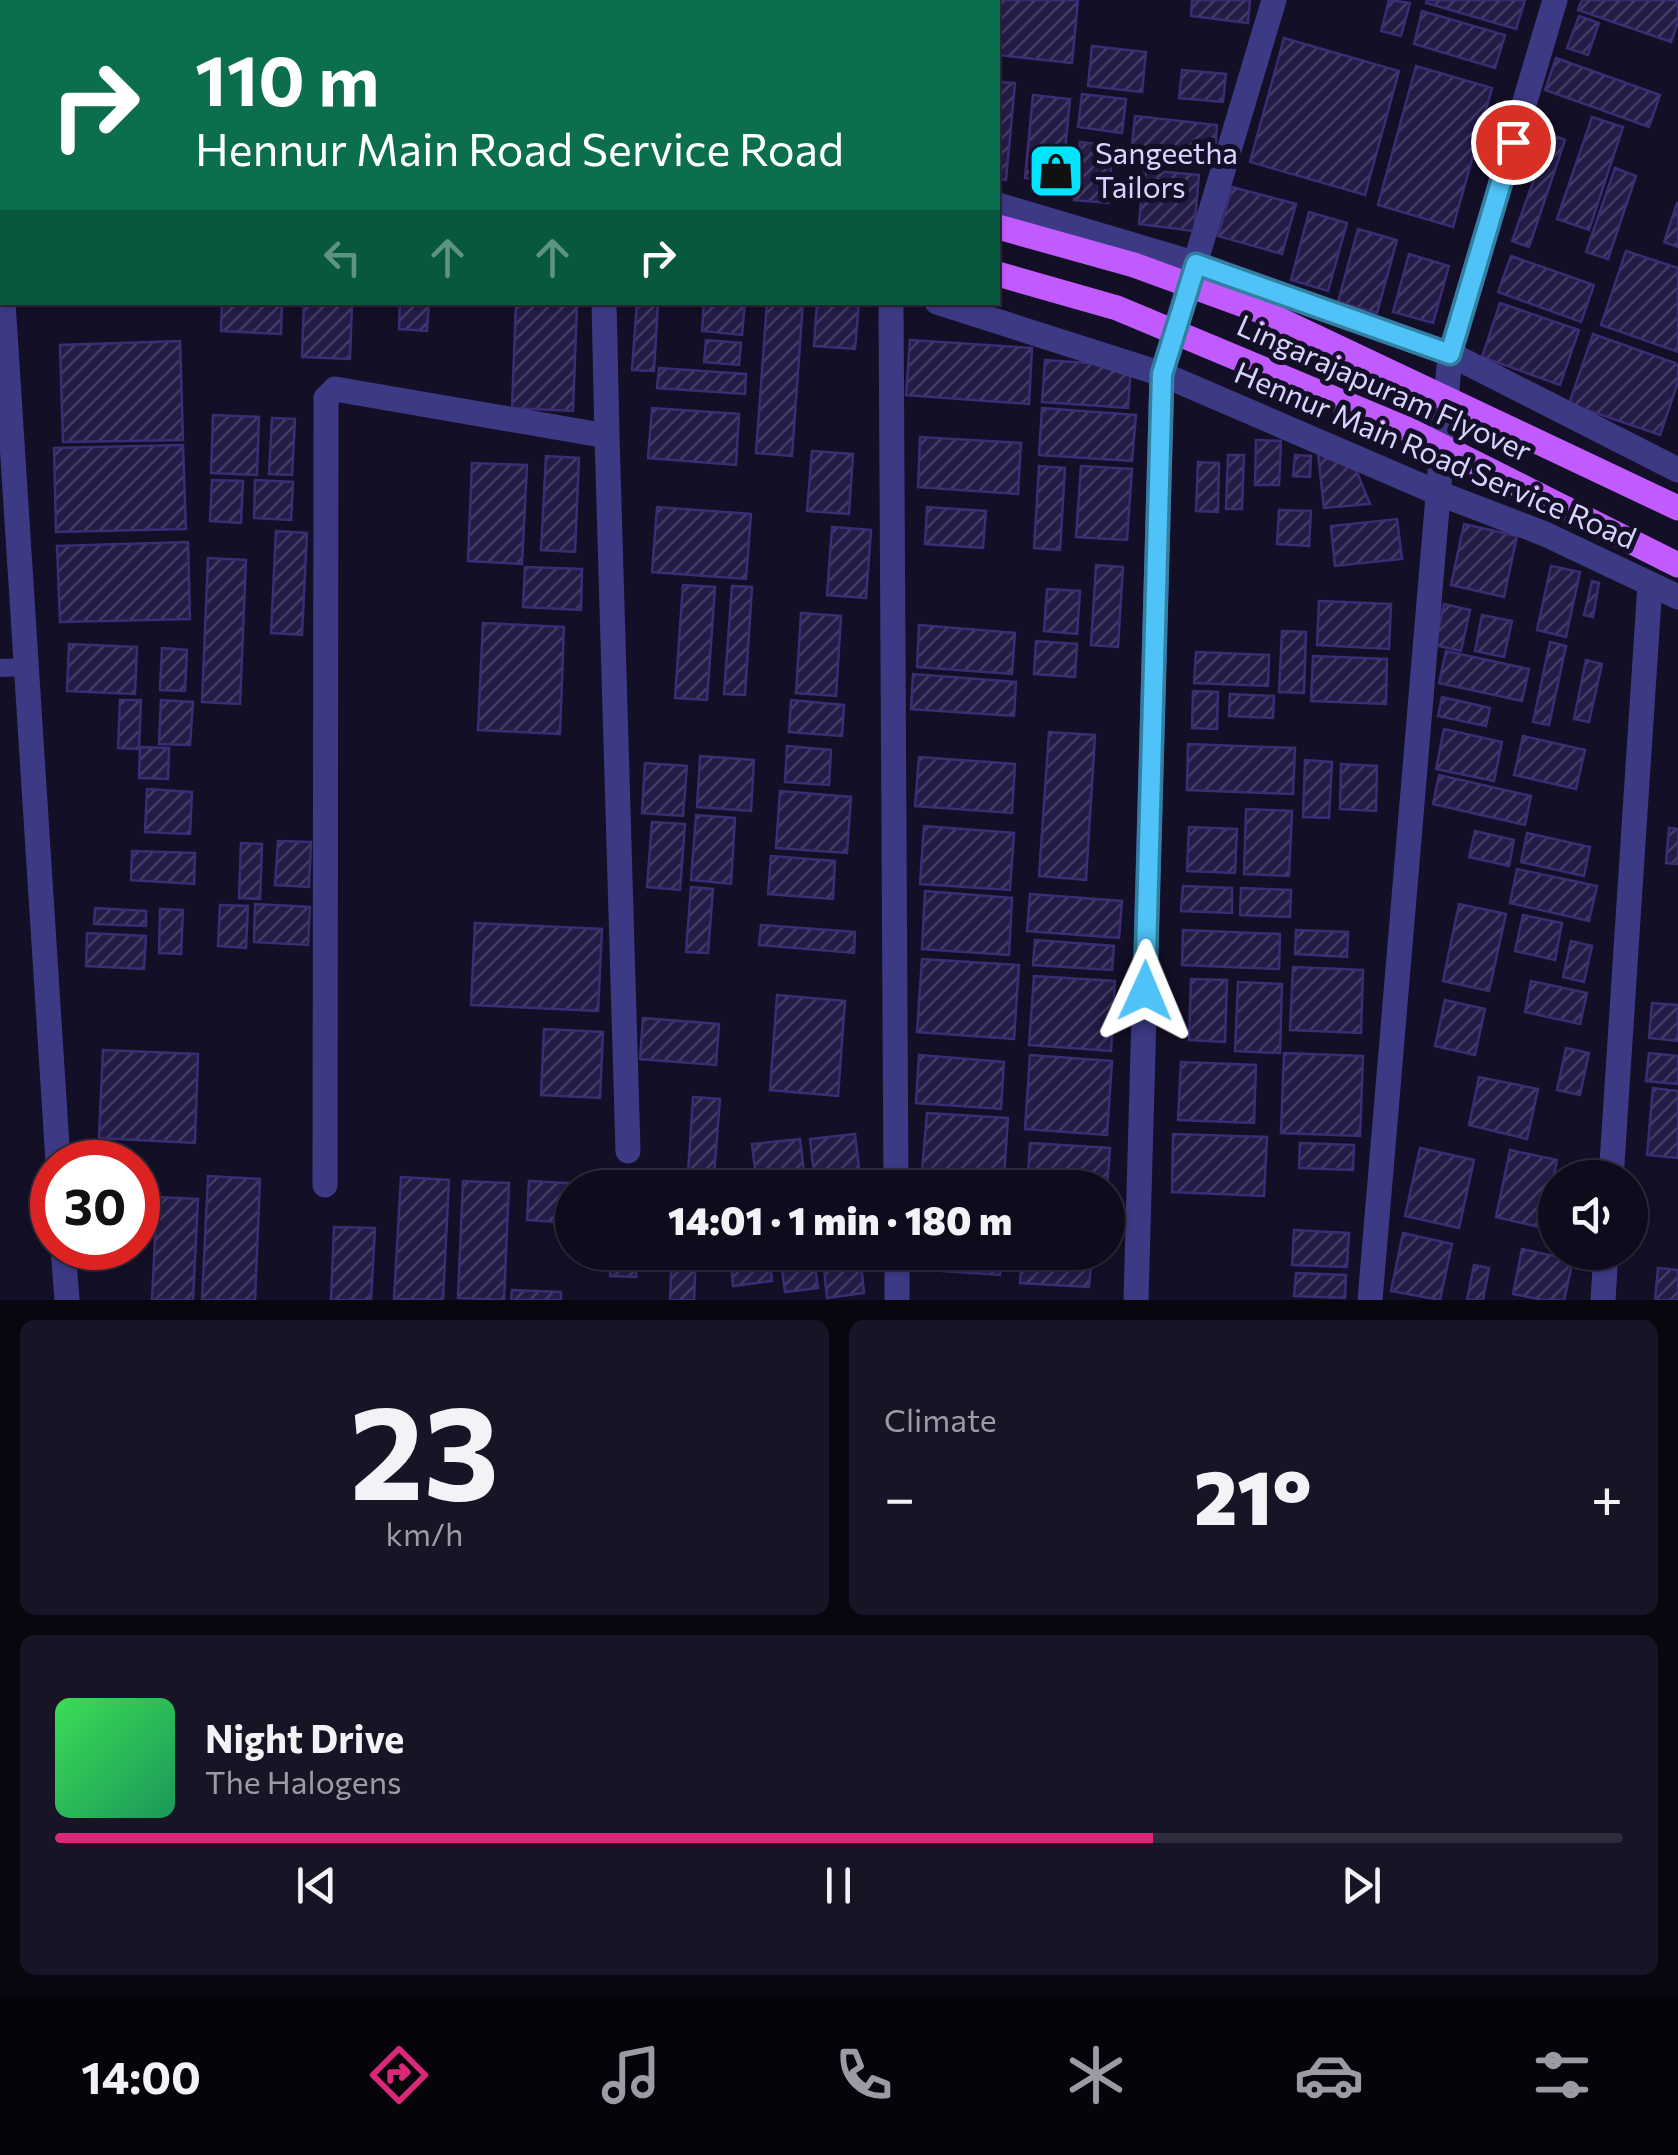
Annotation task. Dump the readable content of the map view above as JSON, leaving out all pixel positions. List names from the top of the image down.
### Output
{
  "streets": {
    "main road": ["Lingarajapuram Flyover"],
    "street": ["Hennur Main Road Service Road"]
  },
  "places": {
    "shop": ["Sangeetha Tailors"]
  },
  "page": {
    "turn": ["110 m", "Hennur Main Road Service Road"],
    "limit": "30",
    "trip": "14:01 · 1 min · 180 m",
    "tile": [
      ["23", "km/h"],
      "Climate"
    ],
    "heat": ["−", "21°", "+"],
    "song": ["Night Drive", "The Halogens"],
    "tabs": "14:00"
  }
}
